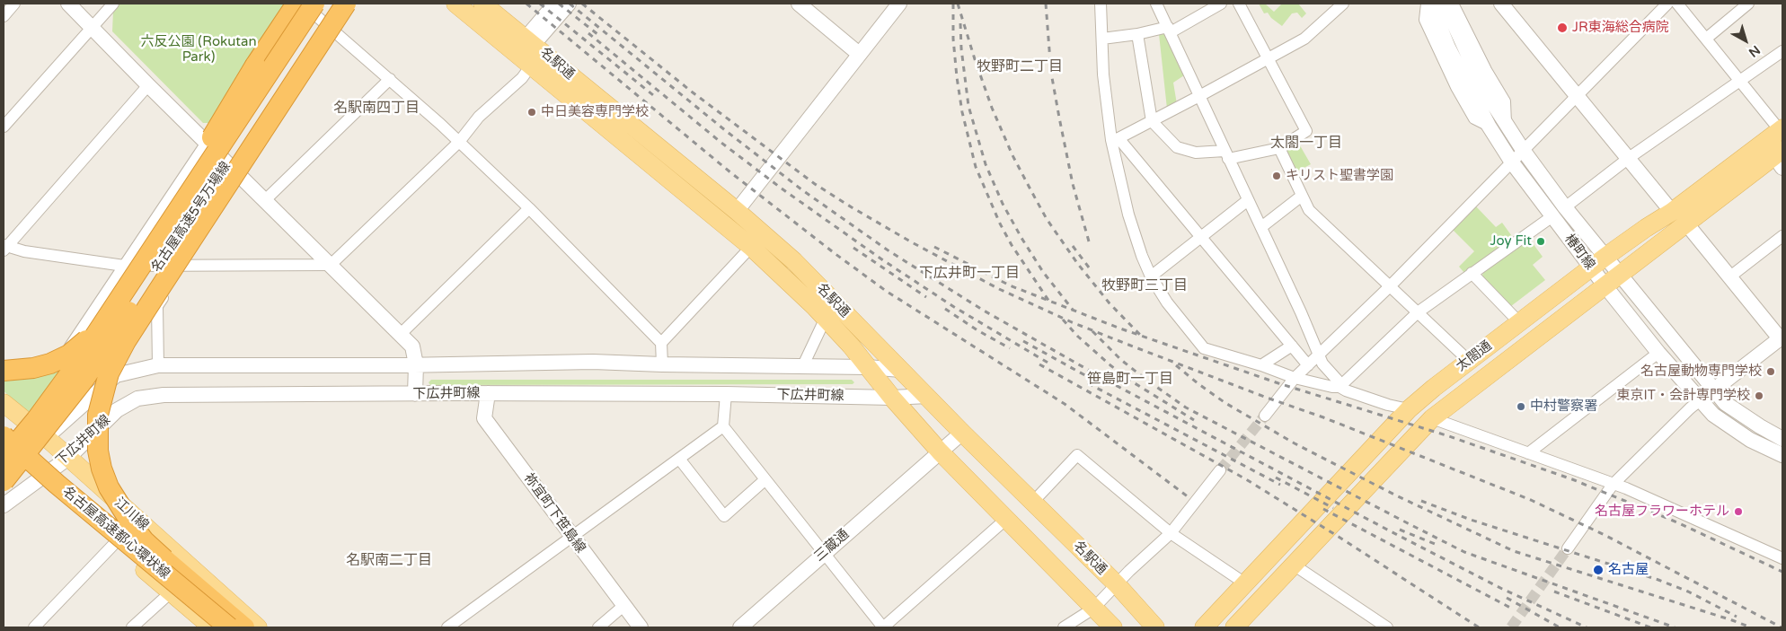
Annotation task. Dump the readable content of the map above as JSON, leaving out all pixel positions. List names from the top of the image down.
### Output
{
  "streets": {
    "highway": ["名古屋高速5号万場線", "名古屋高速都心環状線"],
    "main road": ["名駅通", "太閤通", "江川線"],
    "street": [
      "椿町線",
      "下広井町線",
      "祢宜町下笹島線",
      "三蔵通"
    ]
  },
  "crossings": [
    ["名駅通", "下広井町線"],
    ["名駅通", "三蔵通"],
    ["名古屋高速5号万場線", "下広井町線"],
    ["名古屋高速5号万場線", "江川線"],
    ["椿町線", "太閤通"],
    ["下広井町線", "祢宜町下笹島線"],
    ["下広井町線", "江川線"]
  ],
  "districts": [
    "牧野町二丁目",
    "名駅南四丁目",
    "太閤一丁目",
    "下広井町一丁目",
    "牧野町三丁目",
    "笹島町一丁目",
    "名駅南二丁目"
  ],
  "parks": ["六反公園 (Rokutan Park)"],
  "places": [
    "JR東海総合病院",
    "中日美容専門学校",
    "キリスト聖書学園",
    "Joy Fit",
    "名古屋動物専門学校",
    "東京IT・会計専門学校",
    "中村警察署",
    "名古屋フラワーホテル",
    "名古屋"
  ],
  "north": "bottom right"
}
